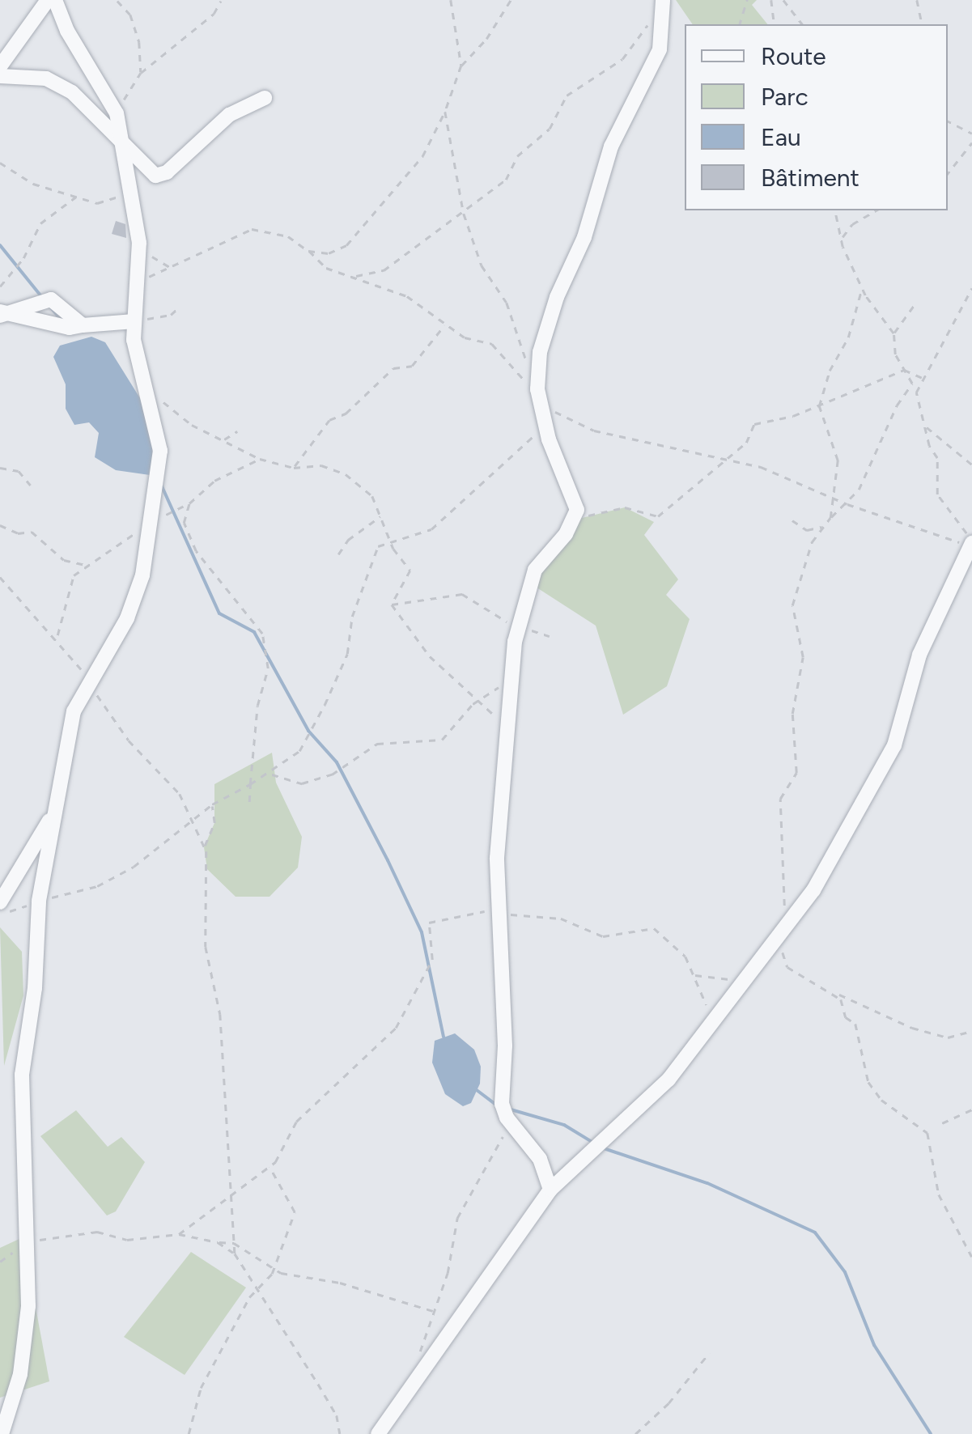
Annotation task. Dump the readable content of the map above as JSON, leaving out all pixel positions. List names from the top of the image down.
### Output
{
  "legend": [
    "Route",
    "Parc",
    "Eau",
    "Bâtiment"
  ]
}
